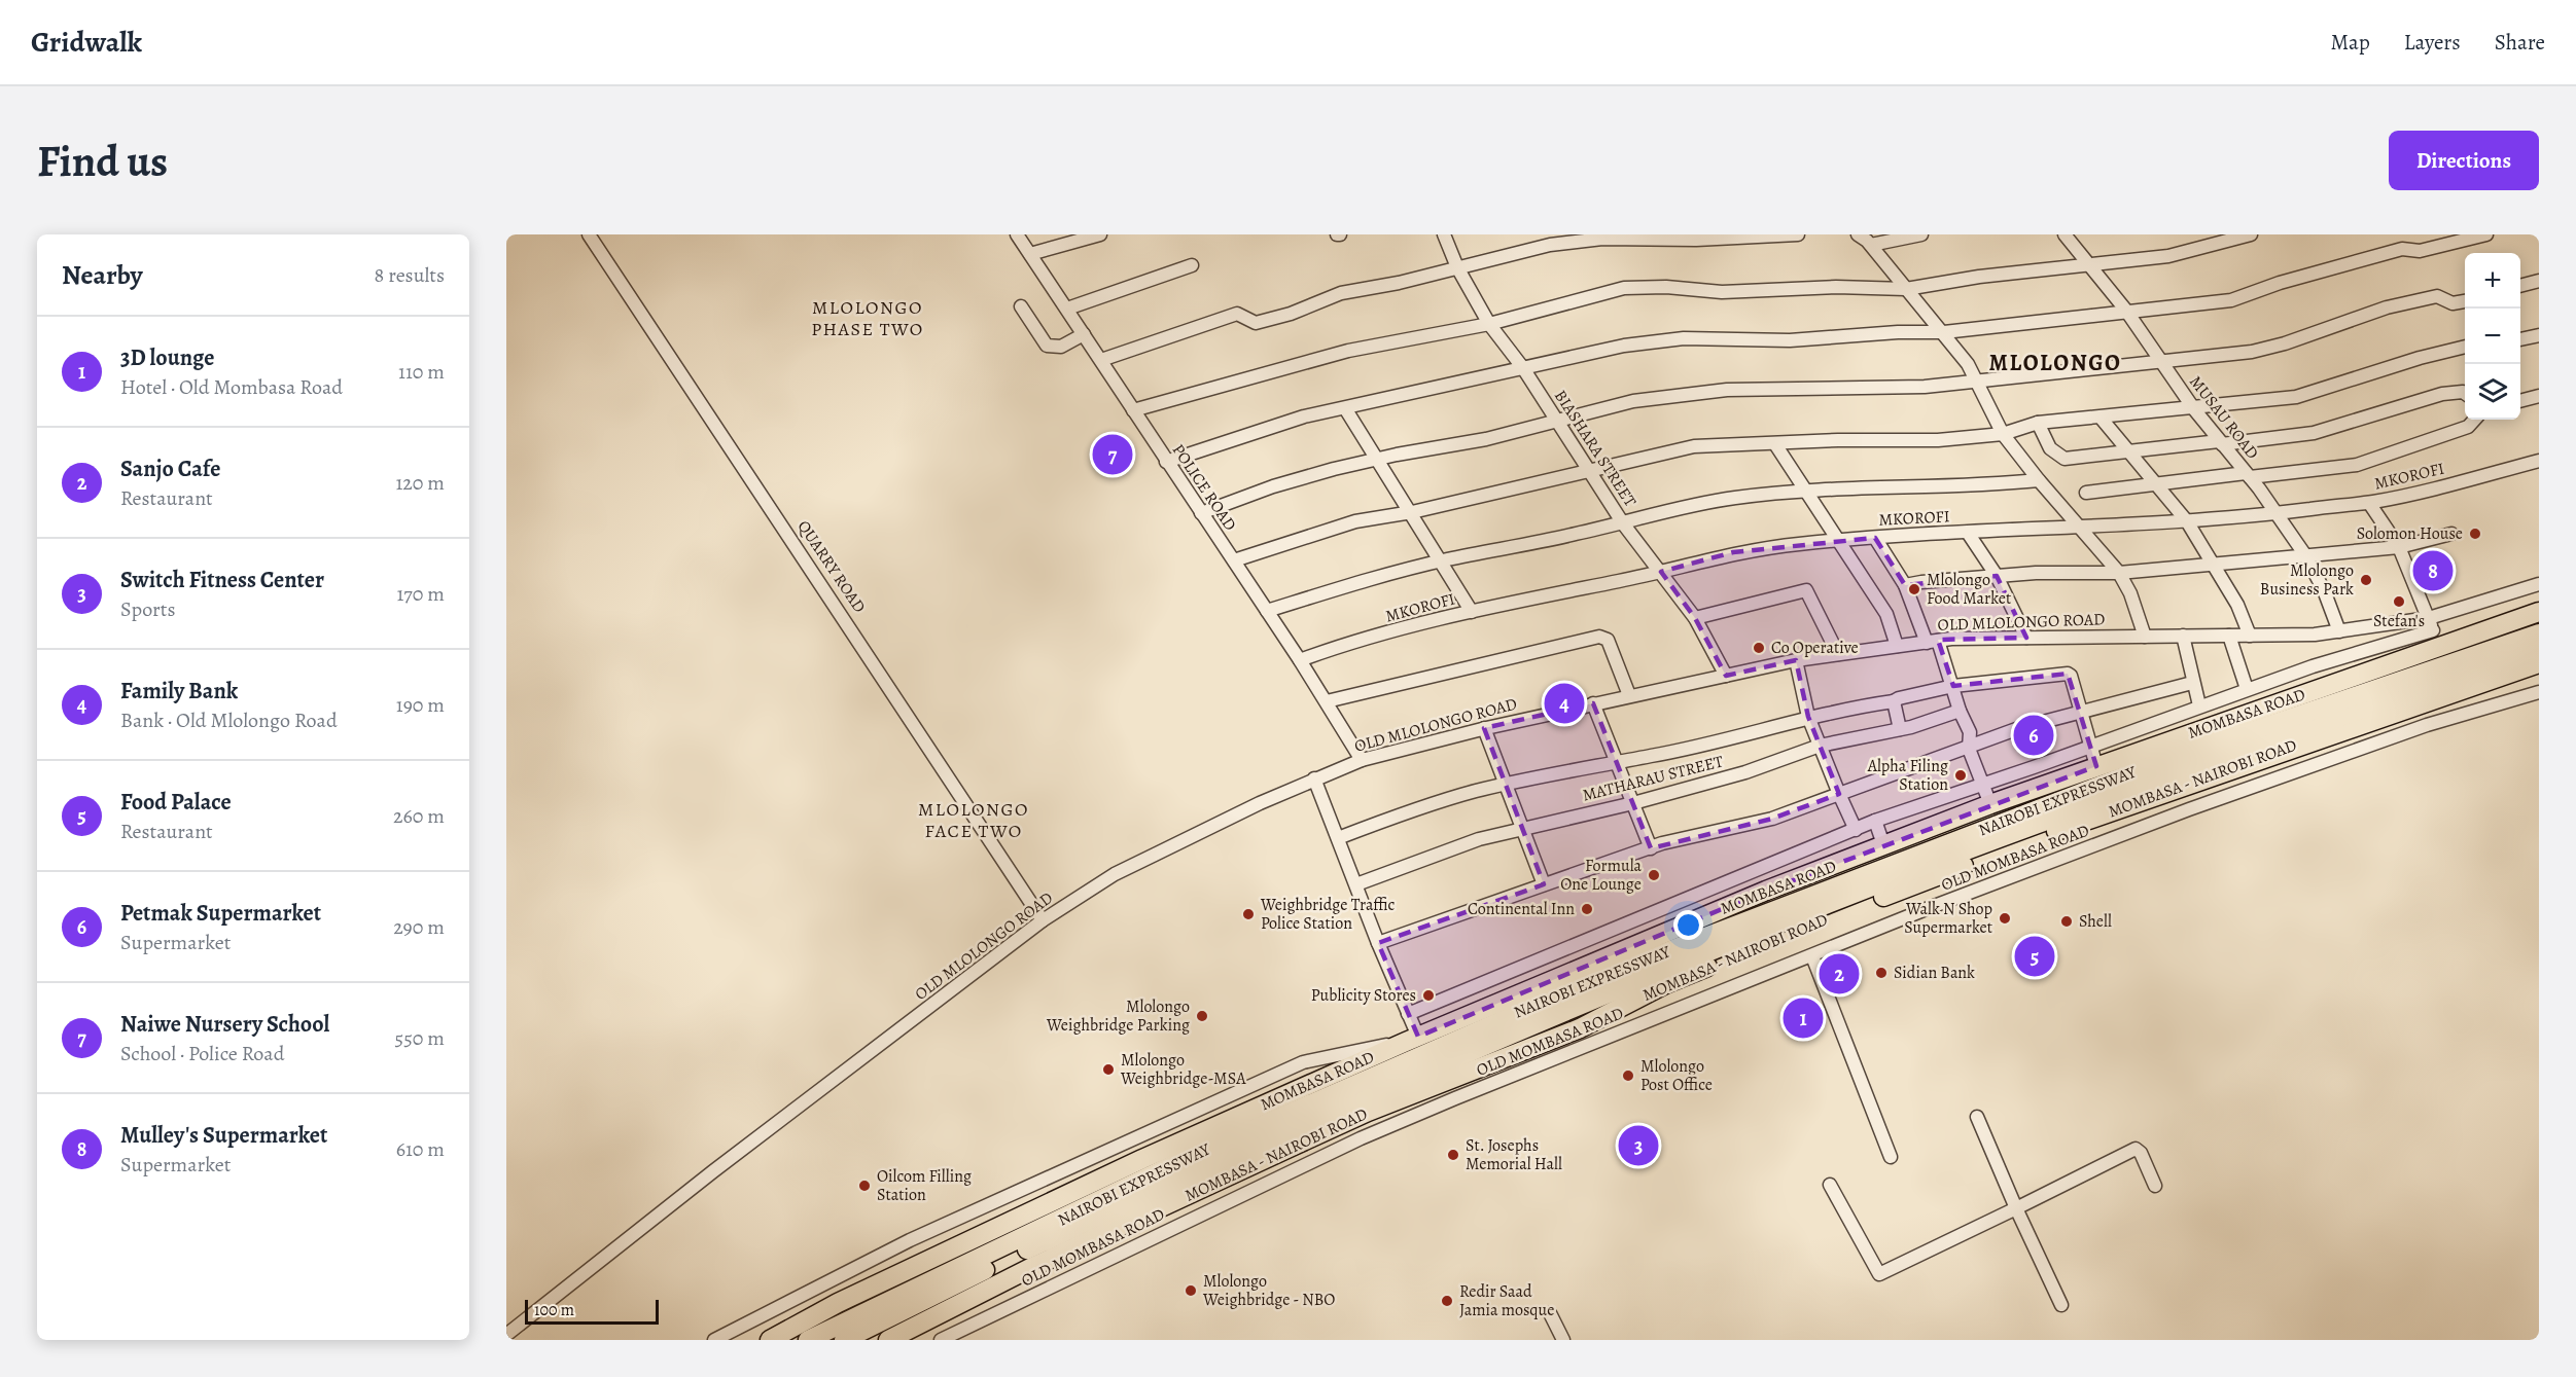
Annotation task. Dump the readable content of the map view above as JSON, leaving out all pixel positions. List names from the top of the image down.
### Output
{
  "streets": {
    "highway": ["MOMBASA ROAD", "MOMBASA - NAIROBI ROAD", "NAIROBI EXPRESSWAY"],
    "street": [
      "MUSAU ROAD",
      "BIASHARA STREET",
      "MKOROFI",
      "POLICE ROAD",
      "QUARRY ROAD",
      "OLD MLOLONGO ROAD",
      "MATHARAU STREET",
      "OLD MOMBASA ROAD"
    ]
  },
  "crossings": [
    ["MUSAU ROAD", "MKOROFI"],
    ["MUSAU ROAD", "OLD MLOLONGO ROAD"],
    ["BIASHARA STREET", "MKOROFI"],
    ["BIASHARA STREET", "OLD MLOLONGO ROAD"],
    ["MKOROFI", "POLICE ROAD"],
    ["POLICE ROAD", "OLD MLOLONGO ROAD"],
    ["QUARRY ROAD", "OLD MLOLONGO ROAD"],
    ["OLD MLOLONGO ROAD", "MOMBASA ROAD"]
  ],
  "districts": ["MLOLONGO PHASE TWO", "MLOLONGO", "MLOLONGO FACE TWO"],
  "places": [
    "Solomon House",
    "Mlolongo Business Park",
    "Mlolongo Food Market",
    "Stefan's",
    "Co Operative",
    "Alpha Filing Station",
    "Formula One Lounge",
    "Continental Inn",
    "Weighbridge Traffic Police Station",
    "Walk N Shop Supermarket",
    "Shell",
    "Sidian Bank",
    "Publicity Stores",
    "Mlolongo Weighbridge Parking",
    "Mlolongo Weighbridge-MSA",
    "Mlolongo Post Office",
    "St. Josephs Memorial Hall",
    "Oilcom Filling Station",
    "Mlolongo Weighbridge - NBO",
    "Redir Saad Jamia mosque"
  ],
  "scale_bar": "100 m",
  "page": {
    "header": "Gridwalk",
    "nav": ["Map", "Layers", "Share"],
    "buttons": "Directions",
    "title": "Find us",
    "heading": ["Nearby", "8 results"],
    "map_buttons": ["+", "−"],
    "list": [
      {
        "mark": "1",
        "name": "3D lounge",
        "note": "Hotel · Old Mombasa Road",
        "value": "110 m"
      },
      {
        "mark": "2",
        "name": "Sanjo Cafe",
        "note": "Restaurant",
        "value": "120 m"
      },
      {
        "mark": "3",
        "name": "Switch Fitness Center",
        "note": "Sports",
        "value": "170 m"
      },
      {
        "mark": "4",
        "name": "Family Bank",
        "note": "Bank · Old Mlolongo Road",
        "value": "190 m"
      },
      {
        "mark": "5",
        "name": "Food Palace",
        "note": "Restaurant",
        "value": "260 m"
      },
      {
        "mark": "6",
        "name": "Petmak Supermarket",
        "note": "Supermarket",
        "value": "290 m"
      },
      {
        "mark": "7",
        "name": "Naiwe Nursery School",
        "note": "School · Police Road",
        "value": "550 m"
      },
      {
        "mark": "8",
        "name": "Mulley's Supermarket",
        "note": "Supermarket",
        "value": "610 m"
      }
    ],
    "pins": [
      "7",
      "8",
      "4",
      "6",
      "5",
      "2",
      "1",
      "3"
    ],
    "scale": "100 m"
  }
}
